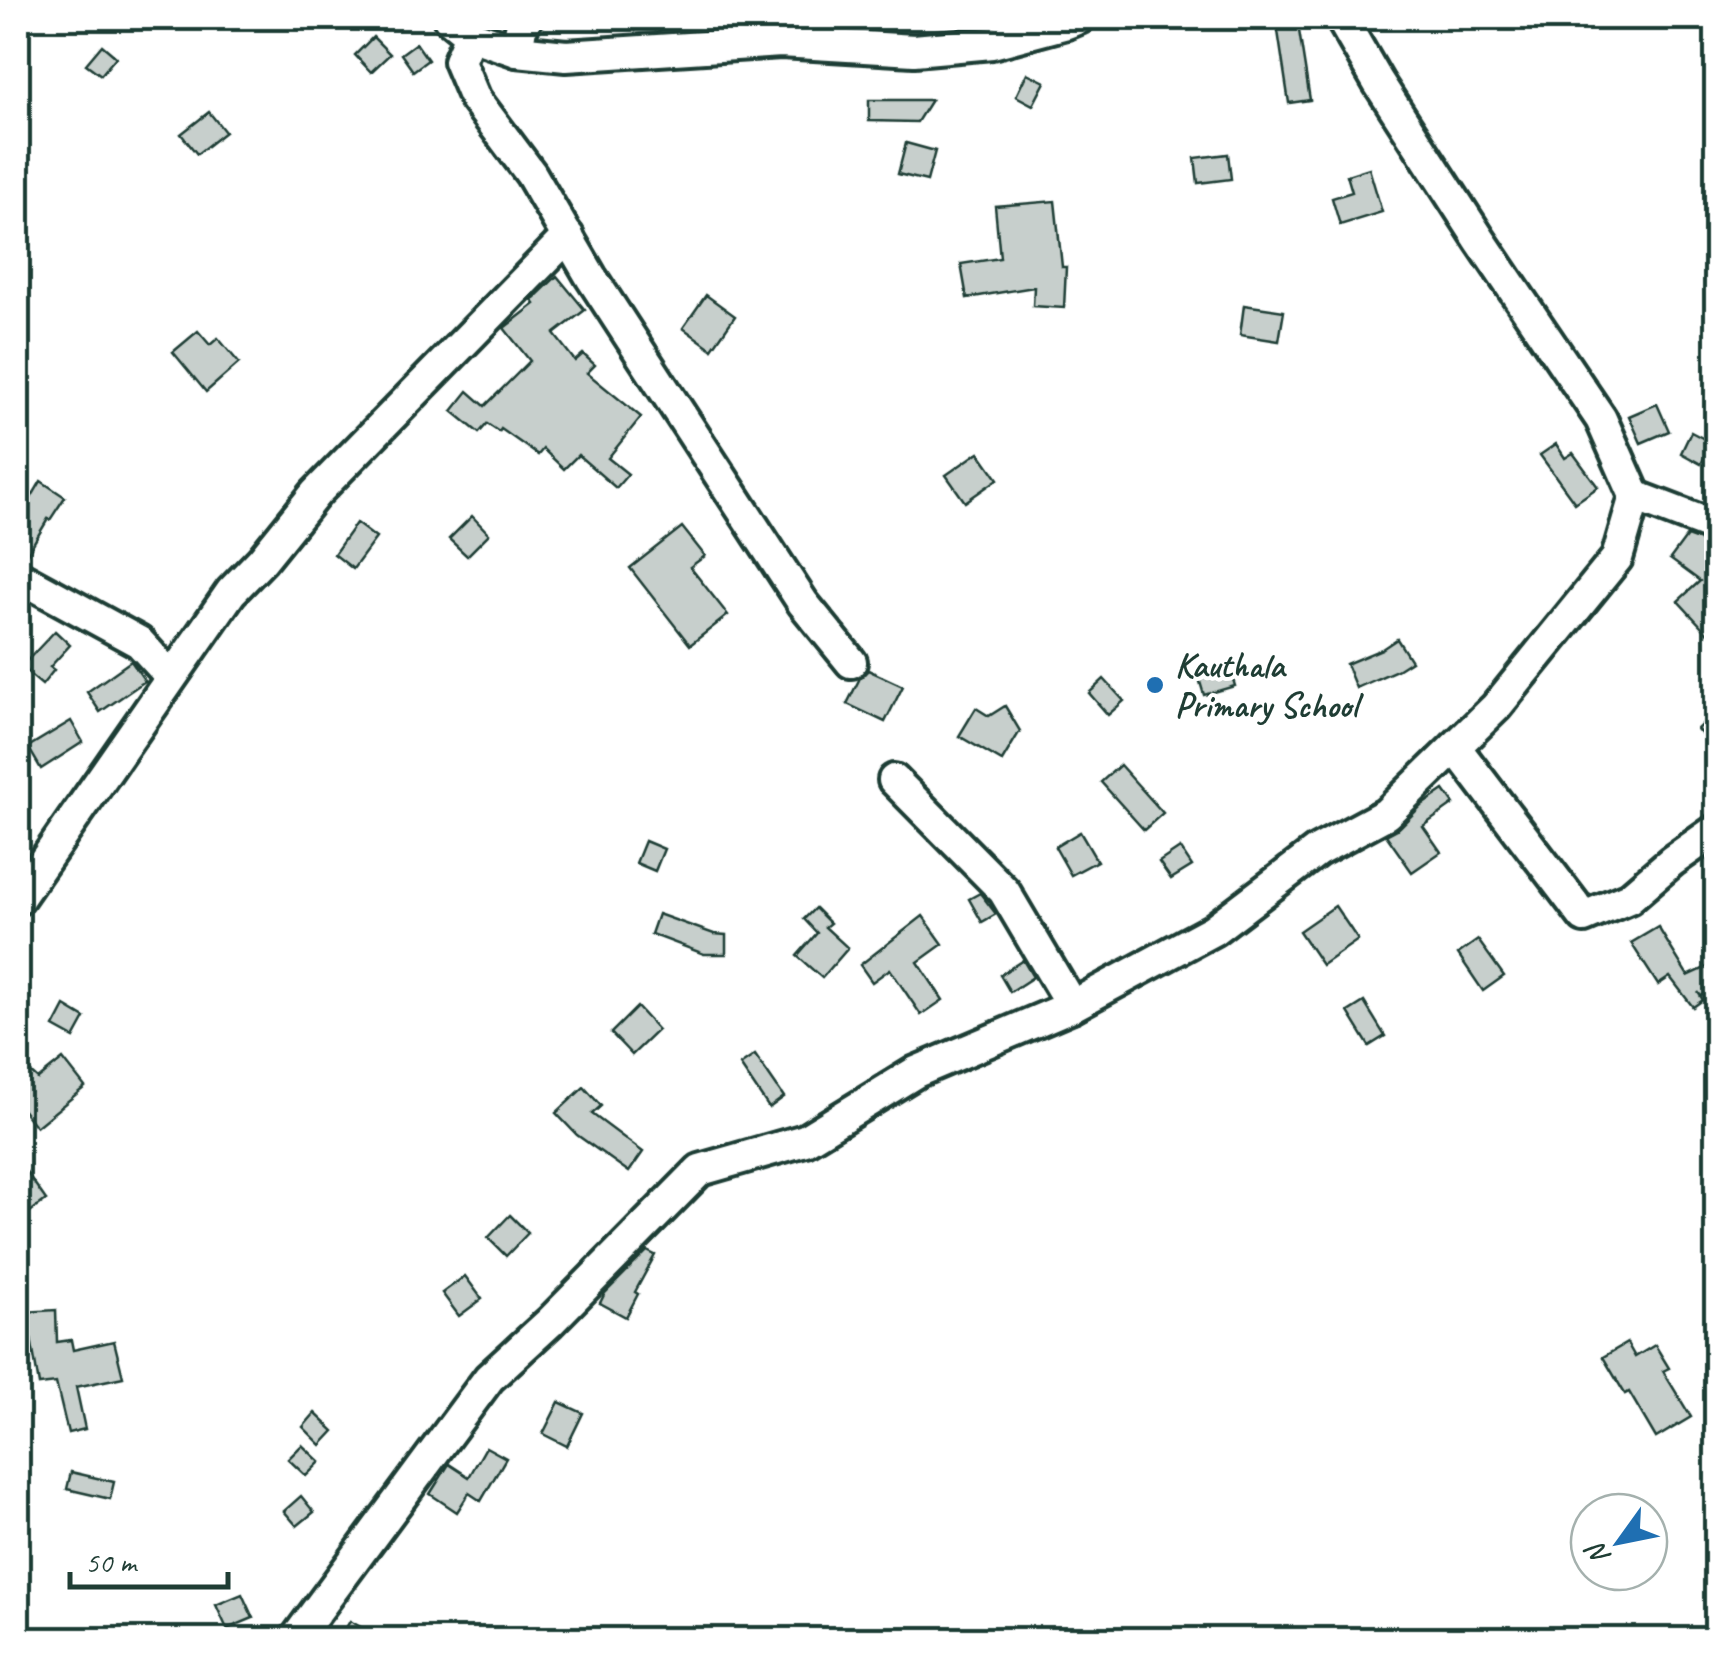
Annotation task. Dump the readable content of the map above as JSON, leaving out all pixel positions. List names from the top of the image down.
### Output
{
  "places": ["Kauthala Primary School"],
  "scale_bar": "50 m",
  "north": "bottom left"
}
